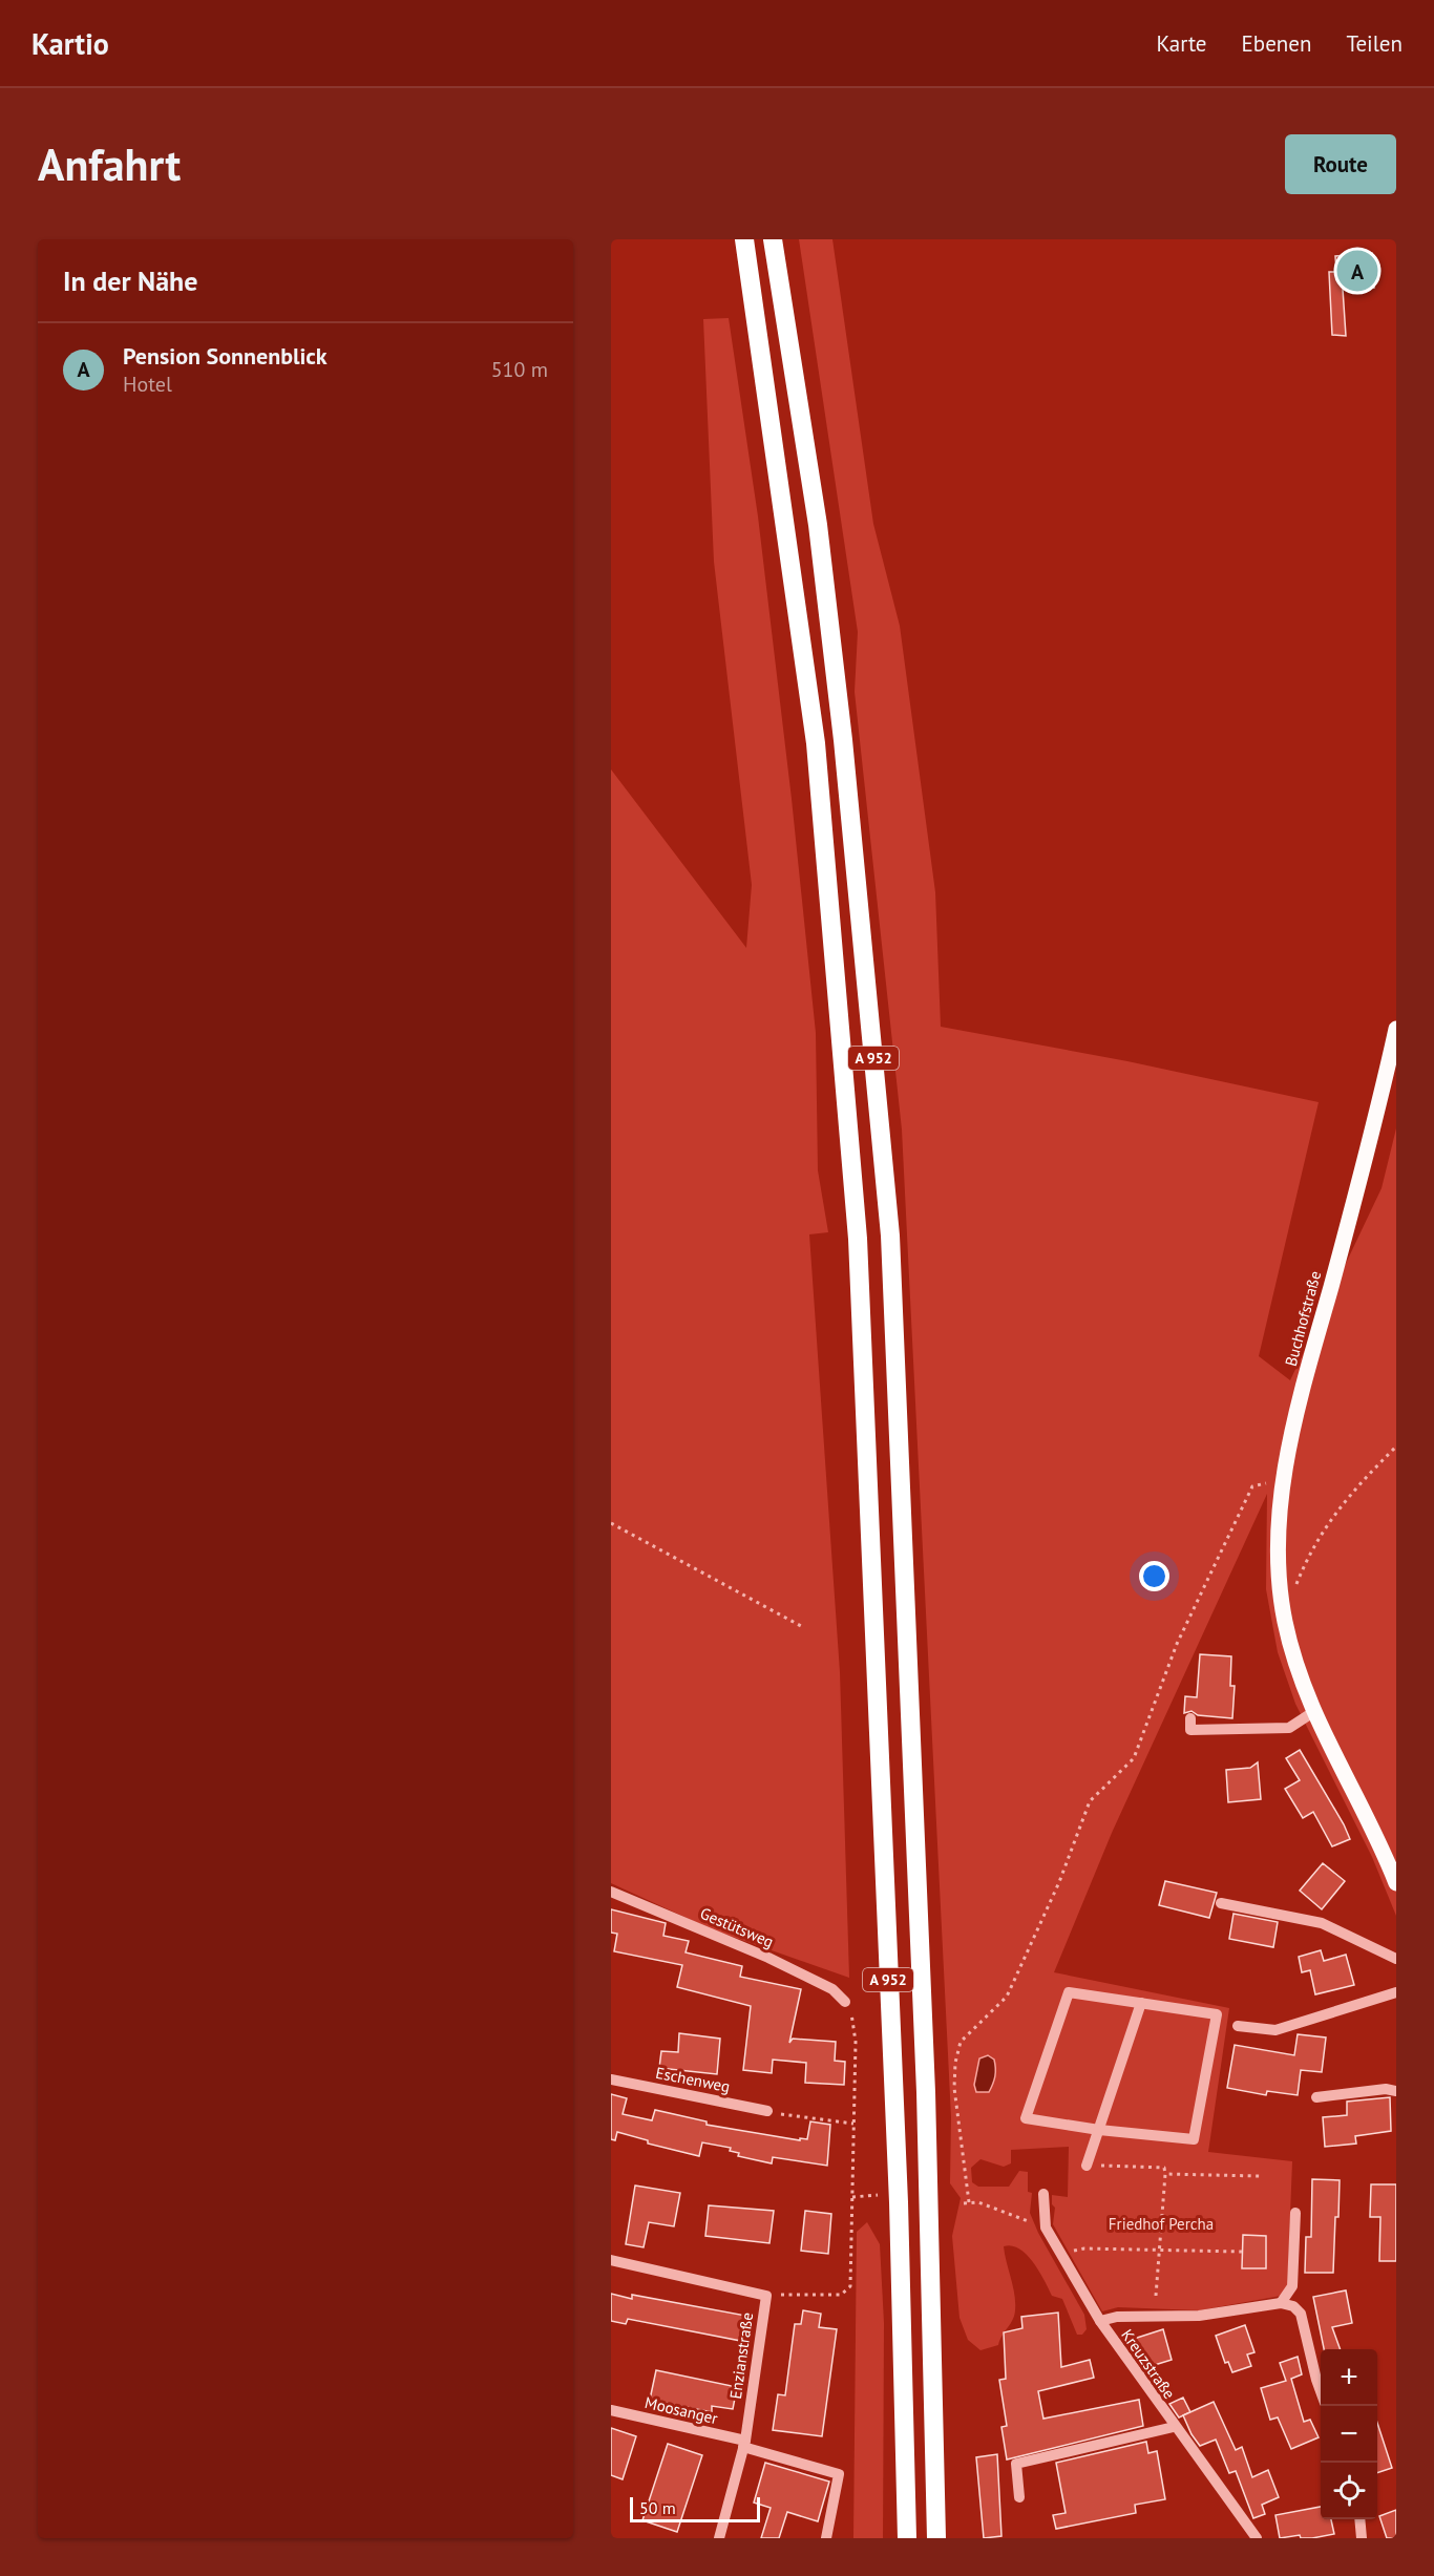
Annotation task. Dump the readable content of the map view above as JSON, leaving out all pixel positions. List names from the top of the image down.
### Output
{
  "streets": {
    "highway": ["A 952"],
    "main road": ["Buchhofstraße"],
    "street": [
      "Gestütsweg",
      "Eschenweg",
      "Enzianstraße",
      "Kreuzstraße",
      "Moosanger"
    ]
  },
  "crossings": [
    ["Enzianstraße", "Moosanger"]
  ],
  "parks": ["Friedhof Percha"],
  "scale_bar": "50 m",
  "page": {
    "header": "Kartio",
    "nav": ["Karte", "Ebenen", "Teilen"],
    "buttons": "Route",
    "title": "Anfahrt",
    "heading": "In der Nähe",
    "pins": "A",
    "list": [
      {
        "mark": "A",
        "name": "Pension Sonnenblick",
        "note": "Hotel",
        "value": "510 m"
      }
    ],
    "map_buttons": ["+", "−"],
    "scale": "50 m"
  }
}
